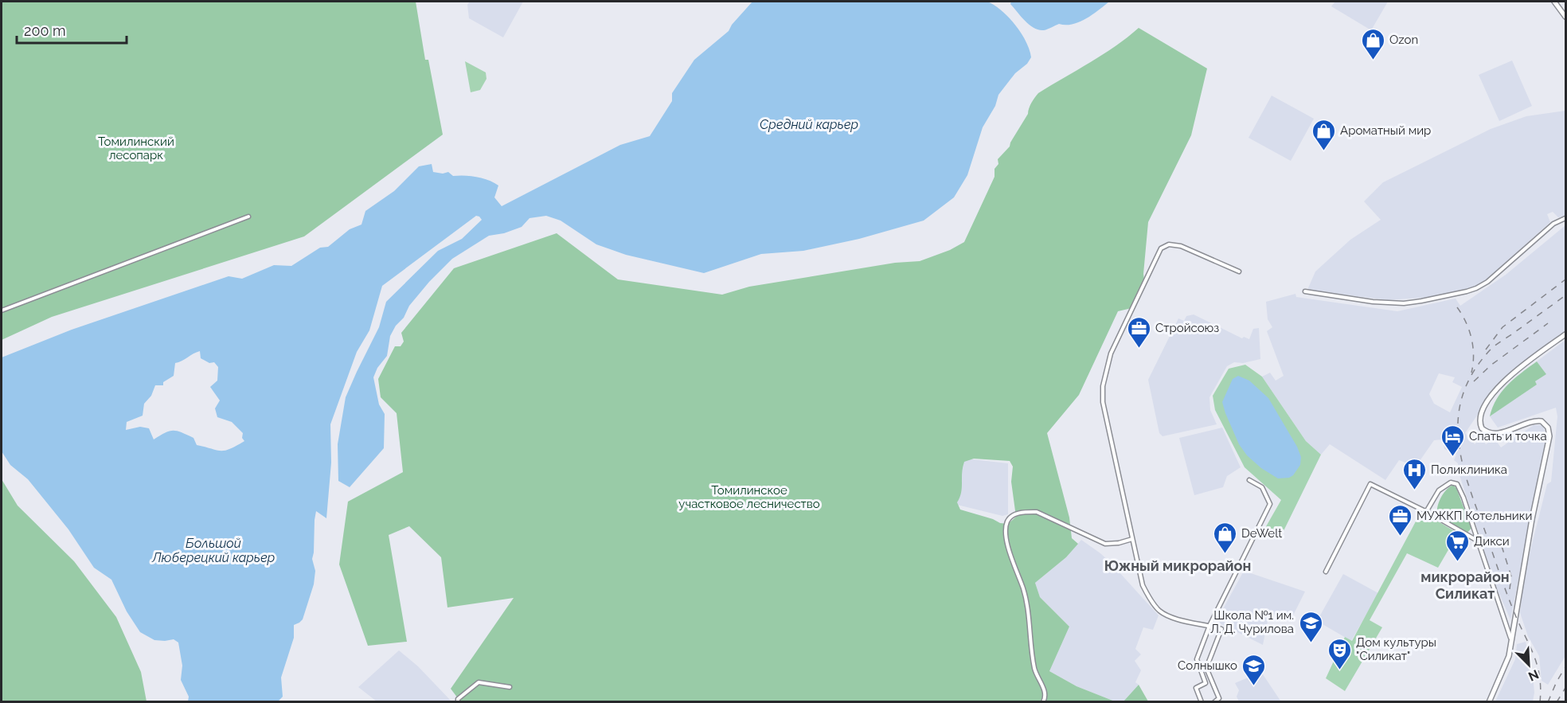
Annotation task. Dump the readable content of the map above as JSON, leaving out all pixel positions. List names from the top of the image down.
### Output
{
  "districts": ["Южный микрорайон", "микрорайон Силикат"],
  "water": ["Средний карьер", "Большой Люберецкий карьер"],
  "parks": ["Томилинский лесопарк", "Томилинское участковое лесничество"],
  "places": {
    "shop": ["Ozon", "Ароматный мир", "DeWelt"],
    "office": ["Стройсоюз", "МУЖКП Котельники"],
    "hotel": ["Спать и точка"],
    "hospital": ["Поликлиника"],
    "supermarket": ["Дикси"],
    "school or university": ["Школа №1 им. Л. Д. Чурилова", "Солнышко"],
    "theatre": ["Дом культуры \"Силикат\""]
  },
  "scale_bar": "200 m",
  "north": "bottom right"
}
